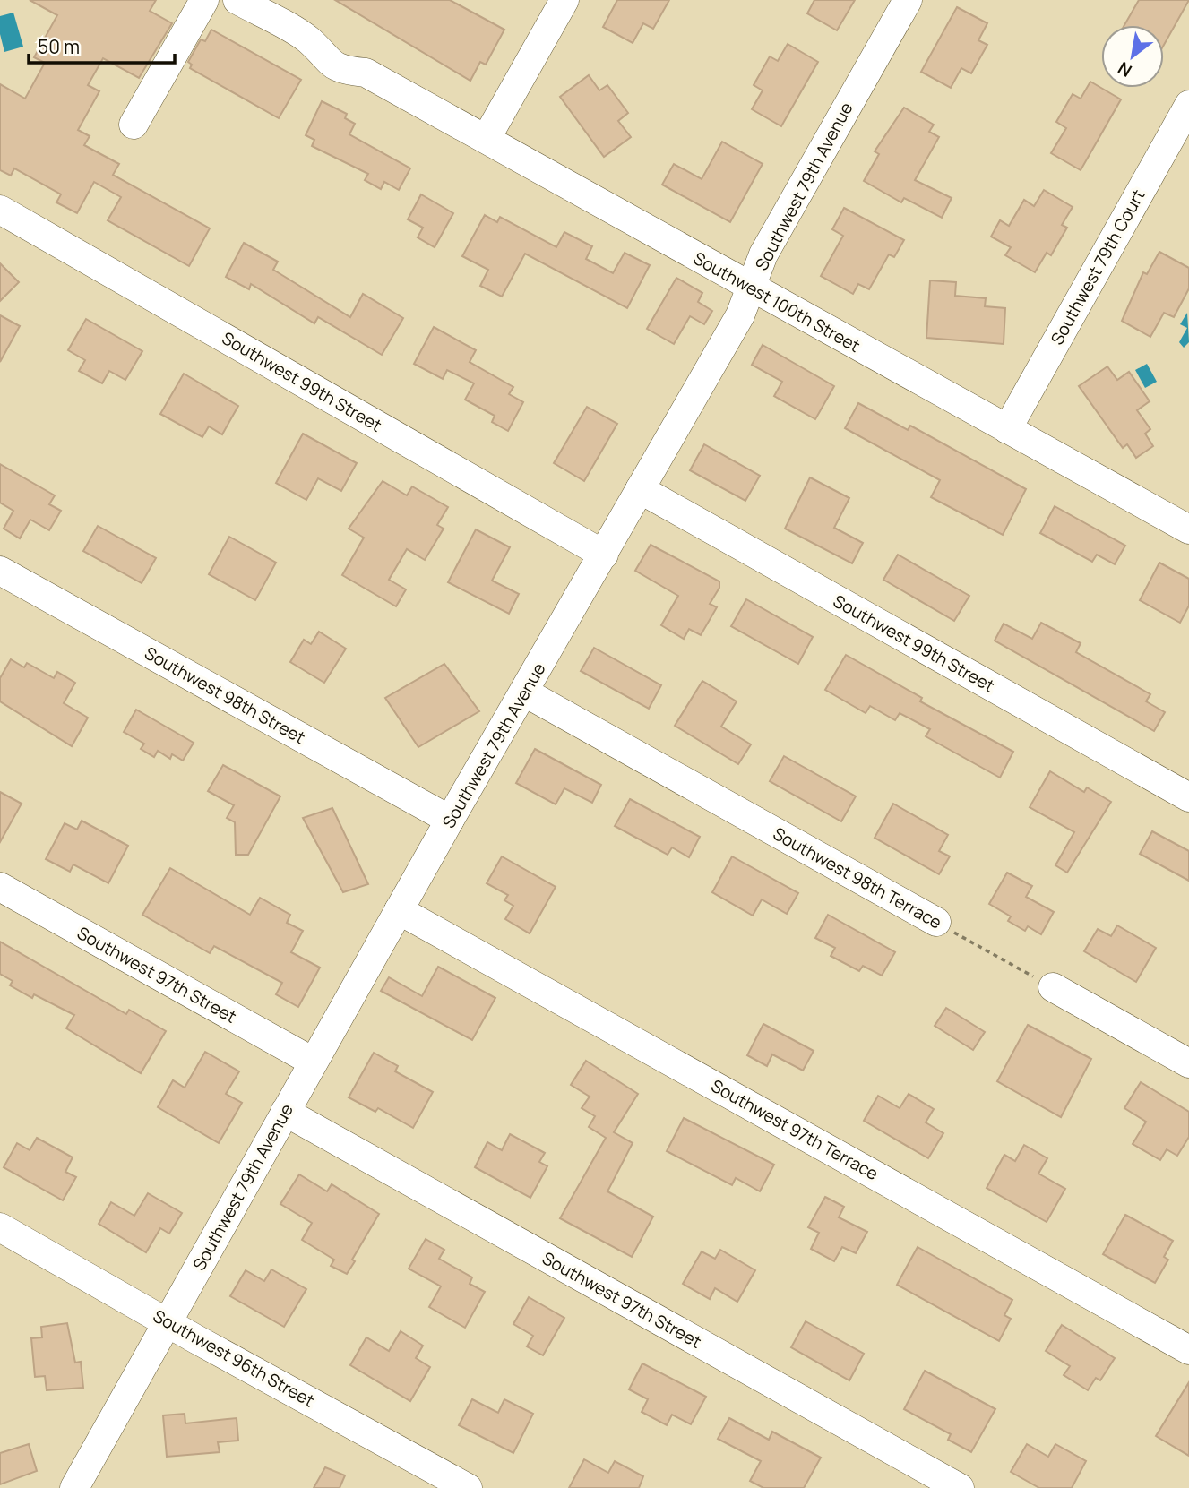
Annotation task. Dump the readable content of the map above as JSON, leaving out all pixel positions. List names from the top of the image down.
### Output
{
  "streets": {
    "street": [
      "Southwest 79th Avenue",
      "Southwest 79th Court",
      "Southwest 100th Street",
      "Southwest 99th Street",
      "Southwest 98th Street",
      "Southwest 98th Terrace",
      "Southwest 97th Street",
      "Southwest 97th Terrace",
      "Southwest 96th Street"
    ]
  },
  "crossings": [
    ["Southwest 79th Avenue", "Southwest 100th Street"],
    ["Southwest 79th Avenue", "Southwest 99th Street"],
    ["Southwest 79th Avenue", "Southwest 98th Street"],
    ["Southwest 79th Avenue", "Southwest 98th Terrace"],
    ["Southwest 79th Avenue", "Southwest 97th Street"],
    ["Southwest 79th Avenue", "Southwest 97th Terrace"],
    ["Southwest 79th Avenue", "Southwest 96th Street"],
    ["Southwest 79th Court", "Southwest 100th Street"]
  ],
  "scale_bar": "50 m",
  "north": "bottom left"
}
